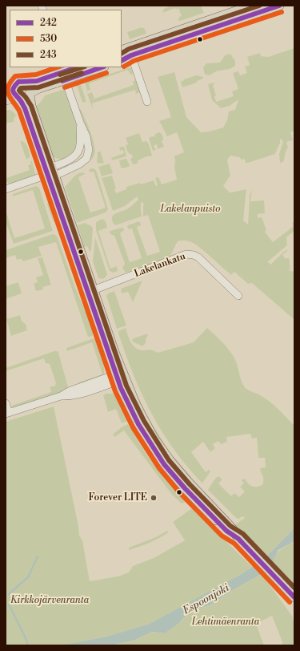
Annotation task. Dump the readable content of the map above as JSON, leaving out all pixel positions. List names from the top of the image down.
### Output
{
  "streets": {
    "street": ["Lakelankatu"]
  },
  "water": ["Espoonjoki"],
  "parks": ["Lakelanpuisto", "Kirkkojärvenranta", "Lehtimäenranta"],
  "places": ["Forever LITE"],
  "lines": ["transit line 242", "transit line 243", "transit line 530"],
  "legend": ["242", "530", "243"]
}
